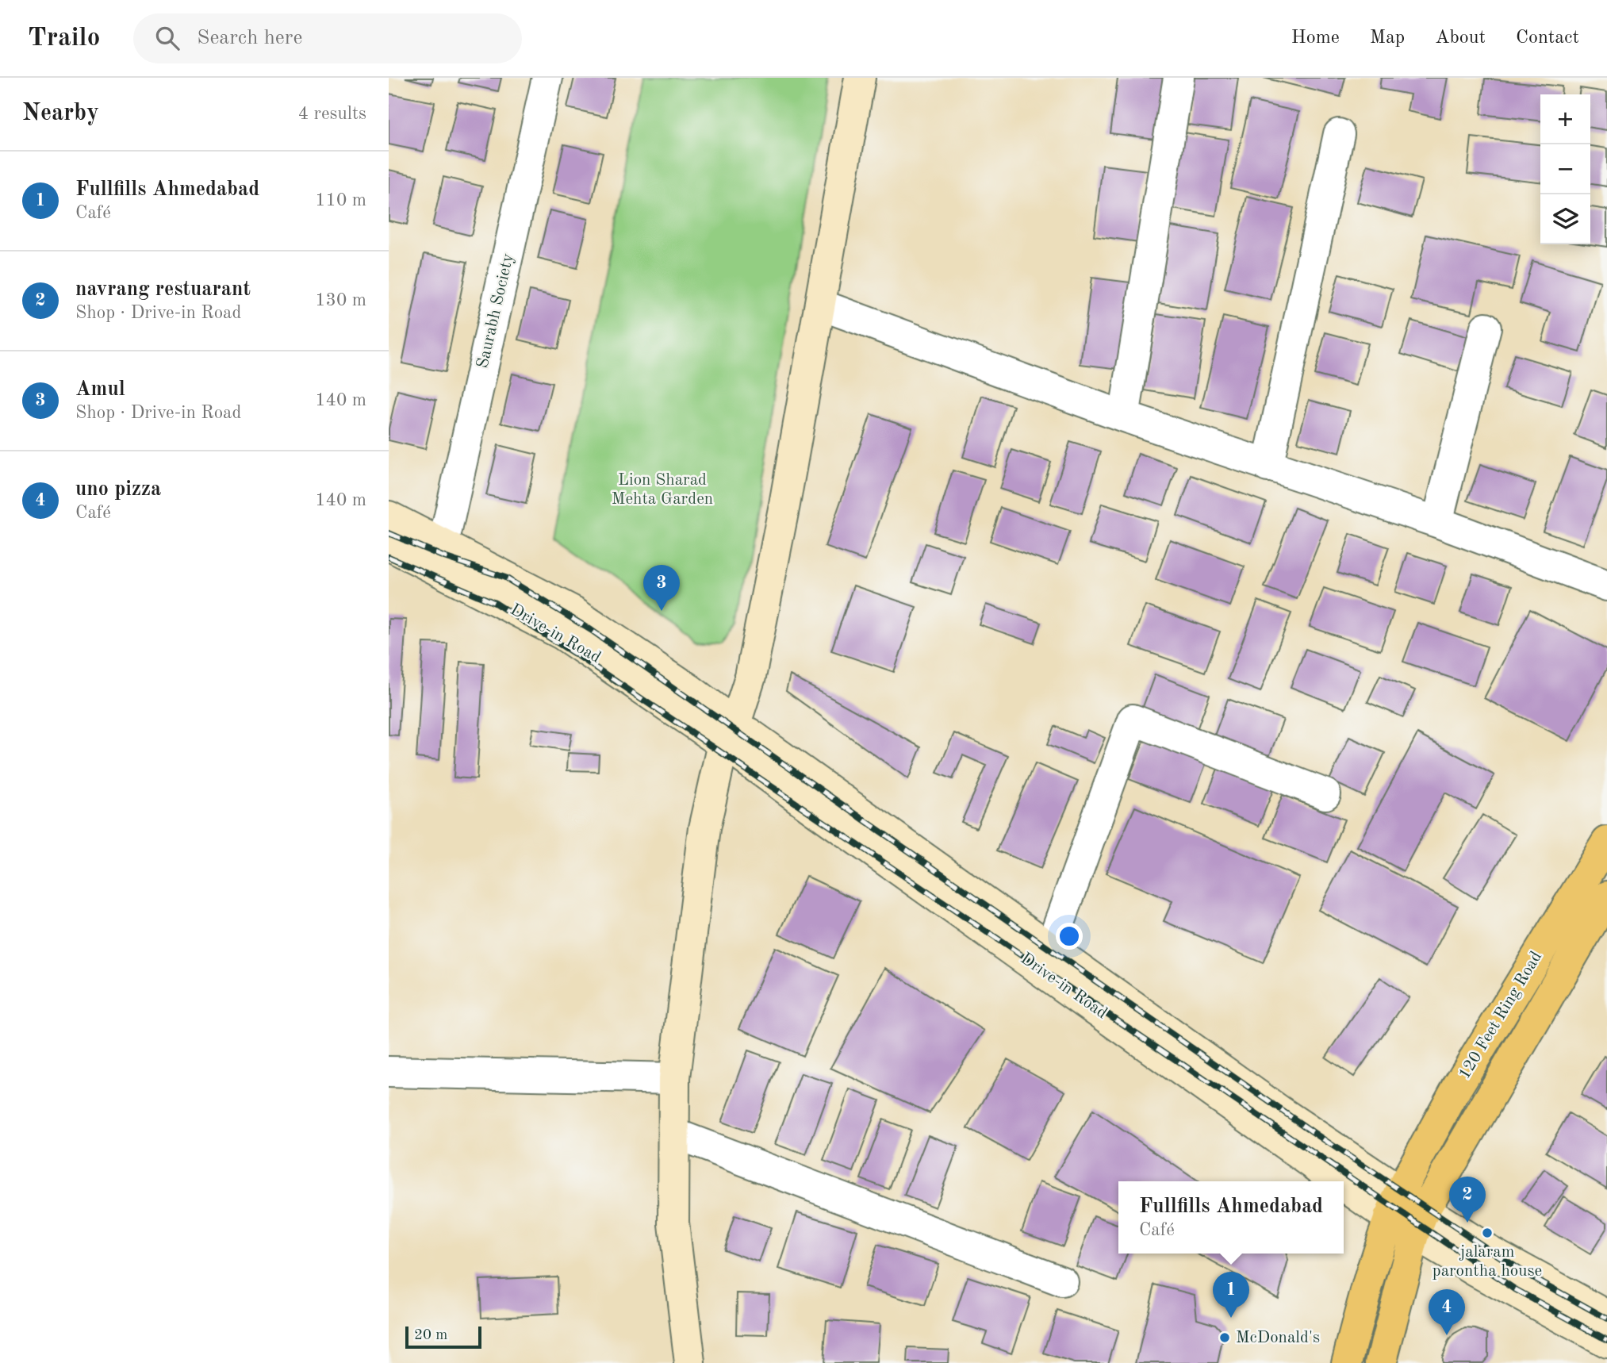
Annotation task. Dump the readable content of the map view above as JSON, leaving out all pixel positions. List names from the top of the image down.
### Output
{
  "streets": {
    "main road": ["Drive-in Road", "120 Feet Ring Road"],
    "street": ["Saurabh Society"]
  },
  "crossings": [
    ["Drive-in Road", "120 Feet Ring Road"]
  ],
  "parks": ["Lion Sharad Mehta Garden"],
  "places": ["jalaram parontha house", "McDonald's"],
  "scale_bar": "20 m",
  "page": {
    "header": "Trailo",
    "search": "Search here",
    "nav": [
      "Home",
      "Map",
      "About",
      "Contact"
    ],
    "heading": ["Nearby", "4 results"],
    "map_buttons": ["+", "−"],
    "list": [
      {
        "mark": "1",
        "name": "Fullfills Ahmedabad",
        "note": "Café",
        "value": "110 m"
      },
      {
        "mark": "2",
        "name": "navrang restuarant",
        "note": "Shop · Drive-in Road",
        "value": "130 m"
      },
      {
        "mark": "3",
        "name": "Amul",
        "note": "Shop · Drive-in Road",
        "value": "140 m"
      },
      {
        "mark": "4",
        "name": "uno pizza",
        "note": "Café",
        "value": "140 m"
      }
    ],
    "pins": [
      "3",
      "2",
      "1",
      "4"
    ],
    "popup": ["Fullfills Ahmedabad", "Café"],
    "scale": "20 m"
  }
}
